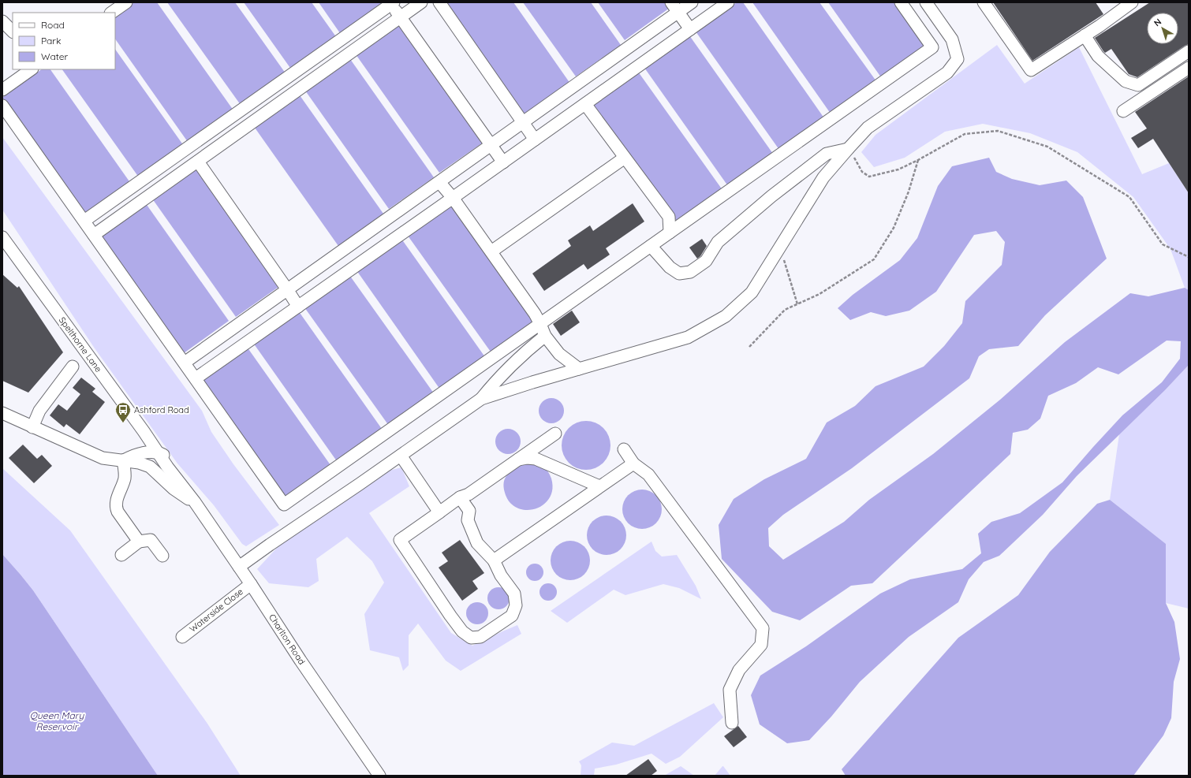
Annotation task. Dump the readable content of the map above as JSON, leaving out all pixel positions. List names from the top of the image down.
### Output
{
  "streets": {
    "street": ["Spelthorne Lane", "Waterside Close", "Charlton Road"]
  },
  "crossings": [
    ["Spelthorne Lane", "Charlton Road"],
    ["Waterside Close", "Charlton Road"]
  ],
  "water": ["Queen Mary Reservoir"],
  "places": {
    "bus stop": ["Ashford Road"]
  },
  "legend": ["Road", "Park", "Water"],
  "north": "top left"
}
